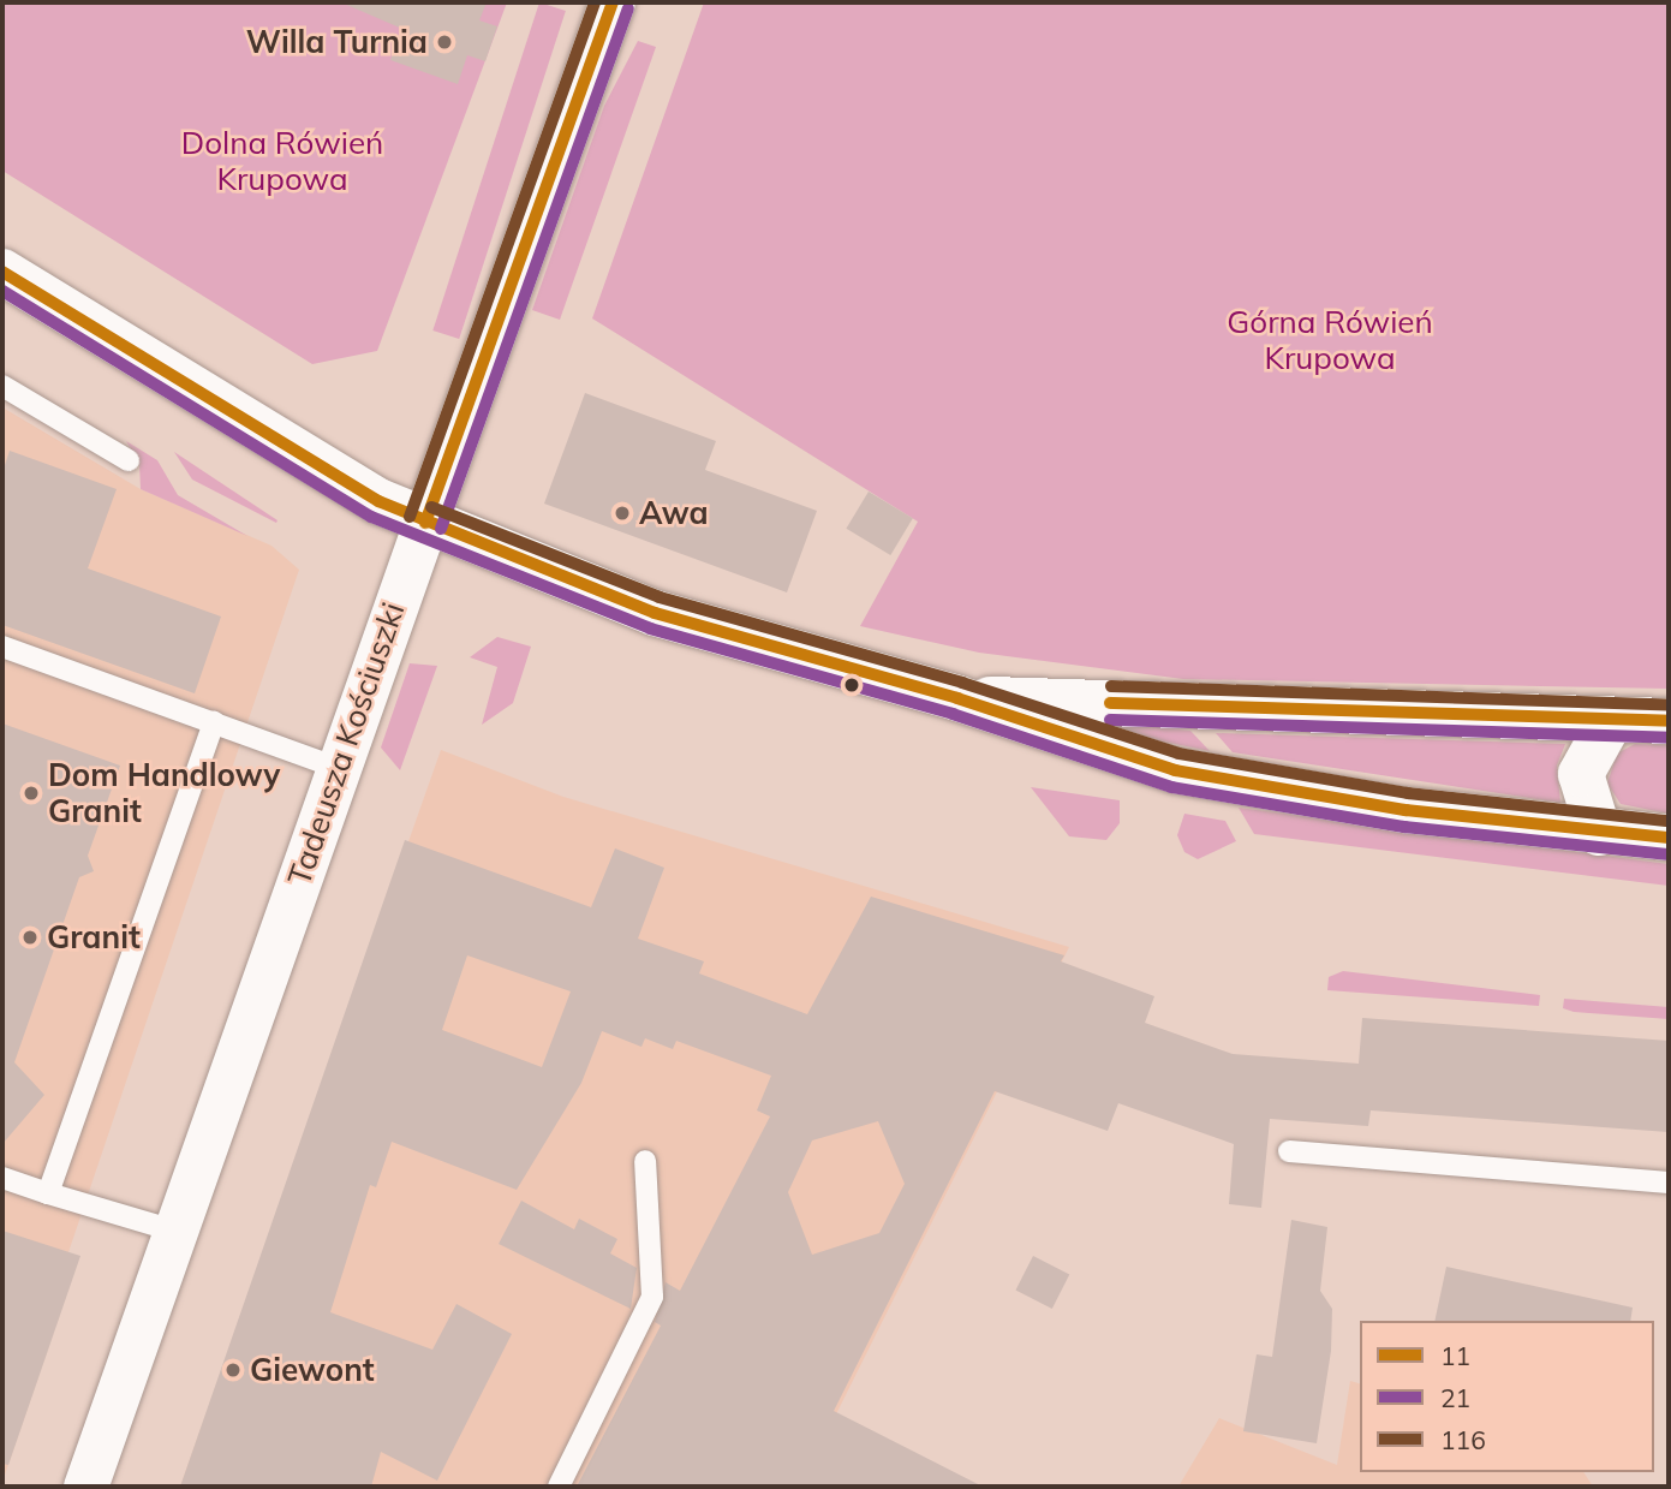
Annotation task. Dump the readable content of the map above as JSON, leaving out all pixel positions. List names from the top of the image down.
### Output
{
  "streets": {
    "street": ["Tadeusza Kościuszki"]
  },
  "parks": ["Dolna Rówień Krupowa", "Górna Rówień Krupowa"],
  "places": [
    "Willa Turnia",
    "Awa",
    "Dom Handlowy Granit",
    "Granit",
    "Giewont"
  ],
  "lines": ["transit line 11", "transit line 116", "transit line 21"],
  "legend": ["11", "21", "116"]
}
